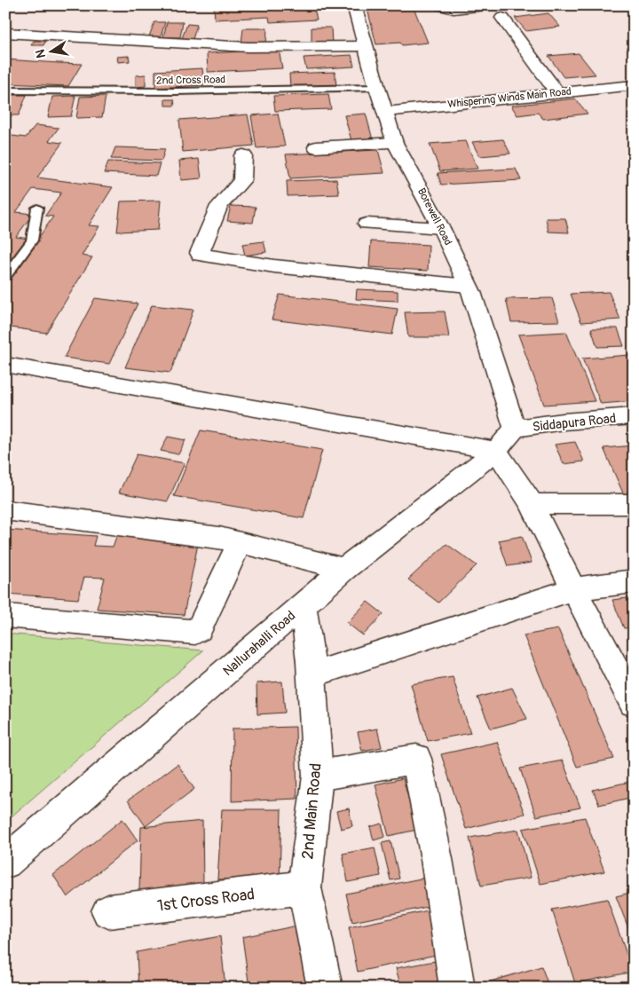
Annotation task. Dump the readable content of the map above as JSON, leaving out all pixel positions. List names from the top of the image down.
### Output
{
  "streets": {
    "street": [
      "Whispering Winds Main Road",
      "Borewell Road",
      "Siddapura Road",
      "Nallurahalli Road",
      "2nd Main Road",
      "1st Cross Road"
    ],
    "lane": ["2nd Cross Road"]
  },
  "crossings": [
    ["2nd Cross Road", "Borewell Road"],
    ["Whispering Winds Main Road", "Borewell Road"],
    ["Borewell Road", "Siddapura Road"],
    ["Borewell Road", "Nallurahalli Road"],
    ["Siddapura Road", "Nallurahalli Road"],
    ["Nallurahalli Road", "2nd Main Road"],
    ["2nd Main Road", "1st Cross Road"]
  ],
  "north": "left"
}
